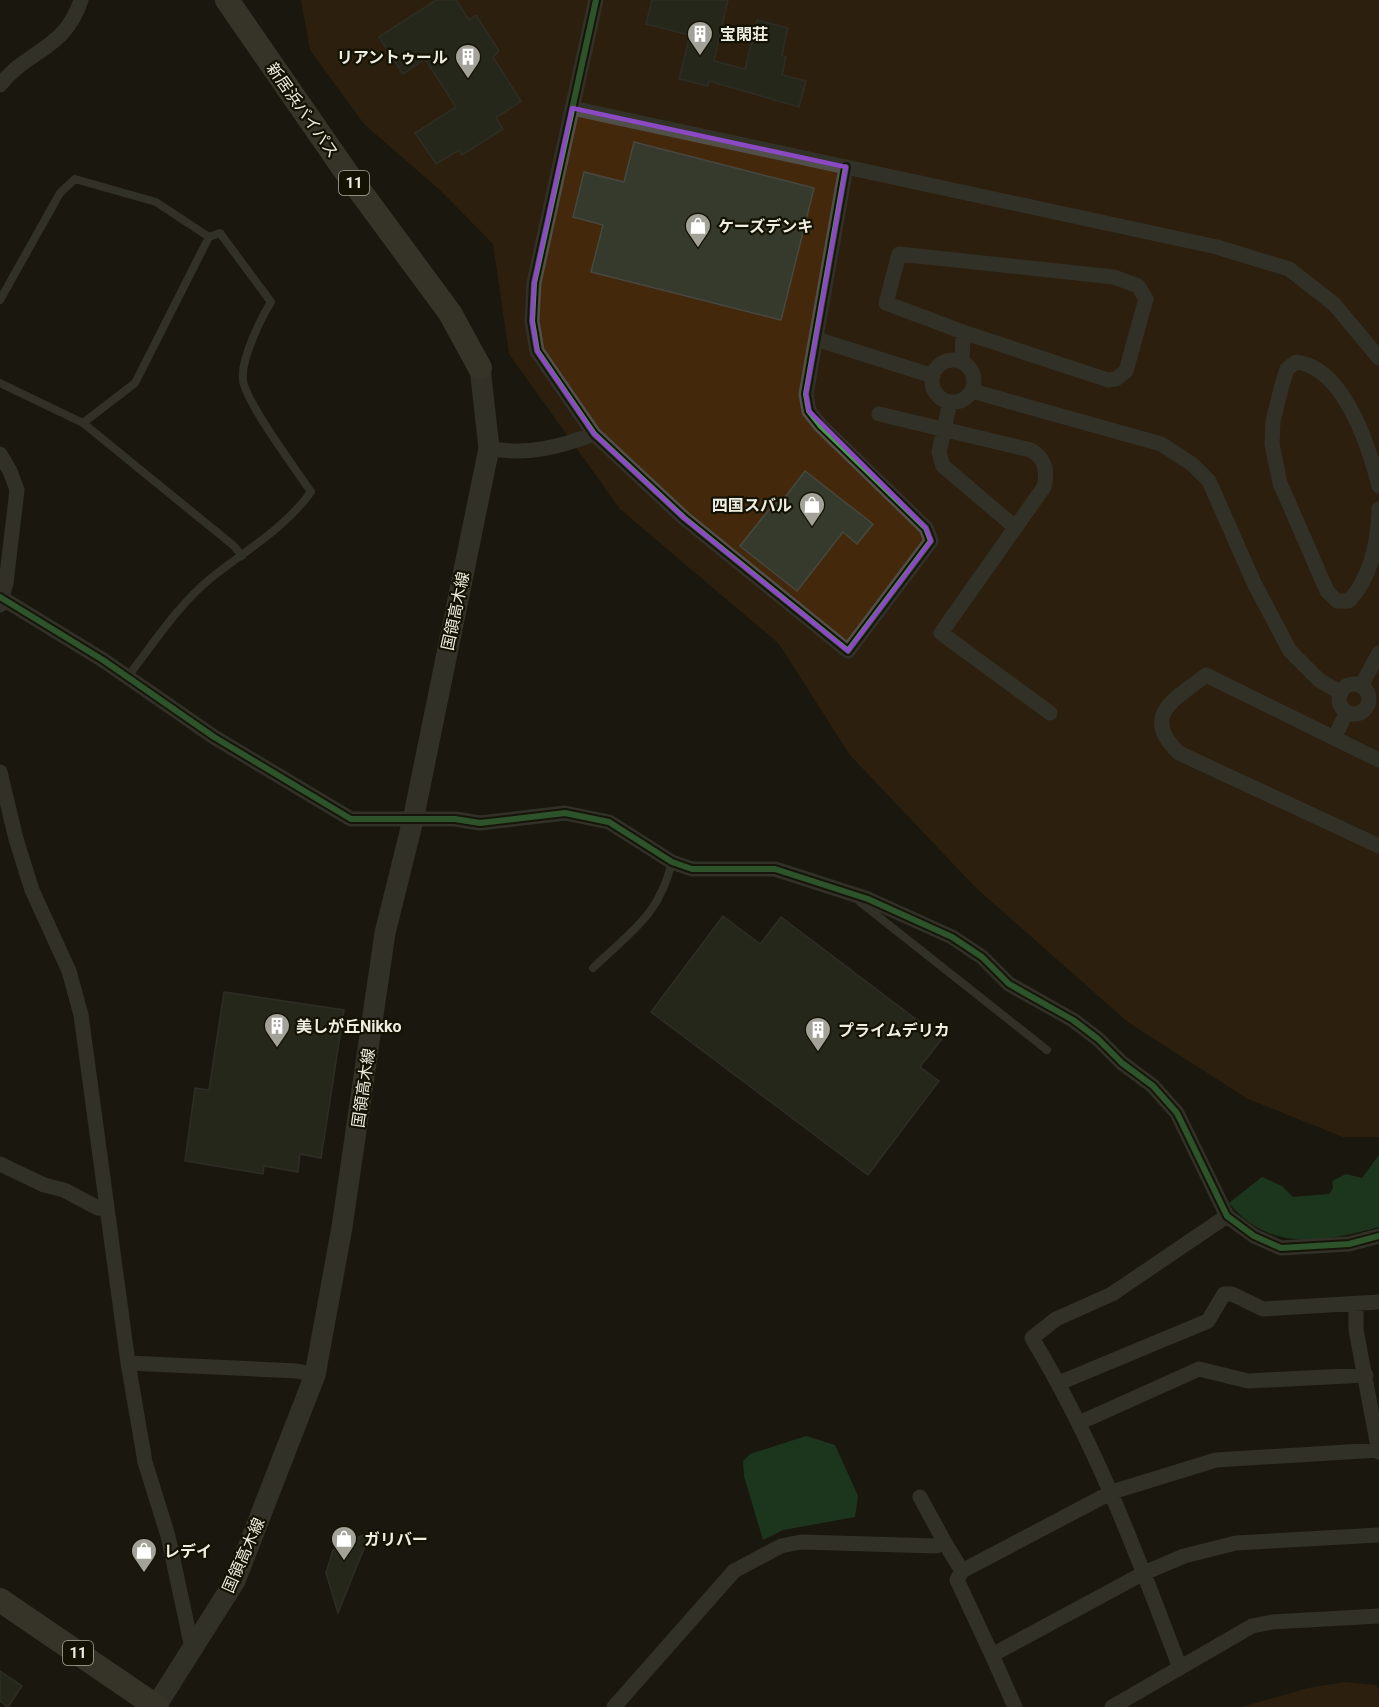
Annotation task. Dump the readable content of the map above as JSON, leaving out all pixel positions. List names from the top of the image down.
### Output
{
  "streets": {
    "highway": ["新居浜バイパス", "11"],
    "main road": ["国領高木線"]
  },
  "crossings": [
    ["新居浜バイパス", "国領高木線"],
    ["11", "国領高木線"]
  ],
  "places": {
    "building": [
      "宝閑荘",
      "リアントゥール",
      "美しが丘Nikko",
      "プライムデリカ"
    ],
    "shop": [
      "ケーズデンキ",
      "四国スバル",
      "ガリバー",
      "レデイ"
    ]
  }
}
